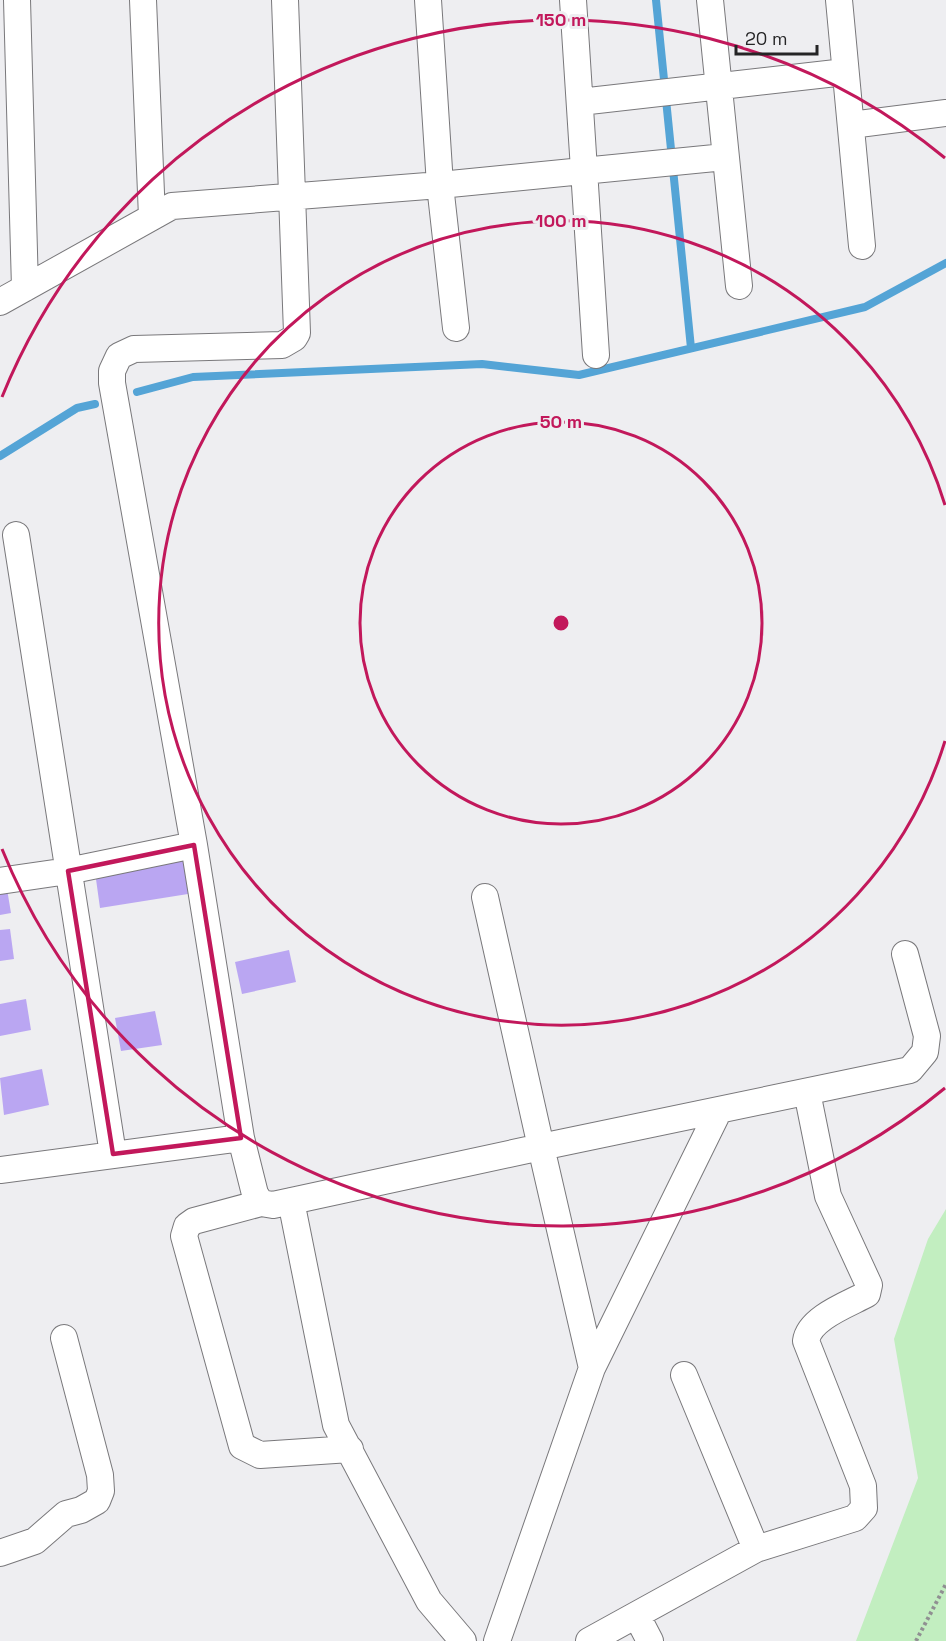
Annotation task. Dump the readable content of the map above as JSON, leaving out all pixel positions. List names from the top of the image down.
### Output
{
  "scale_bar": "20 m",
  "rings": ["150 m", "100 m", "50 m"]
}
